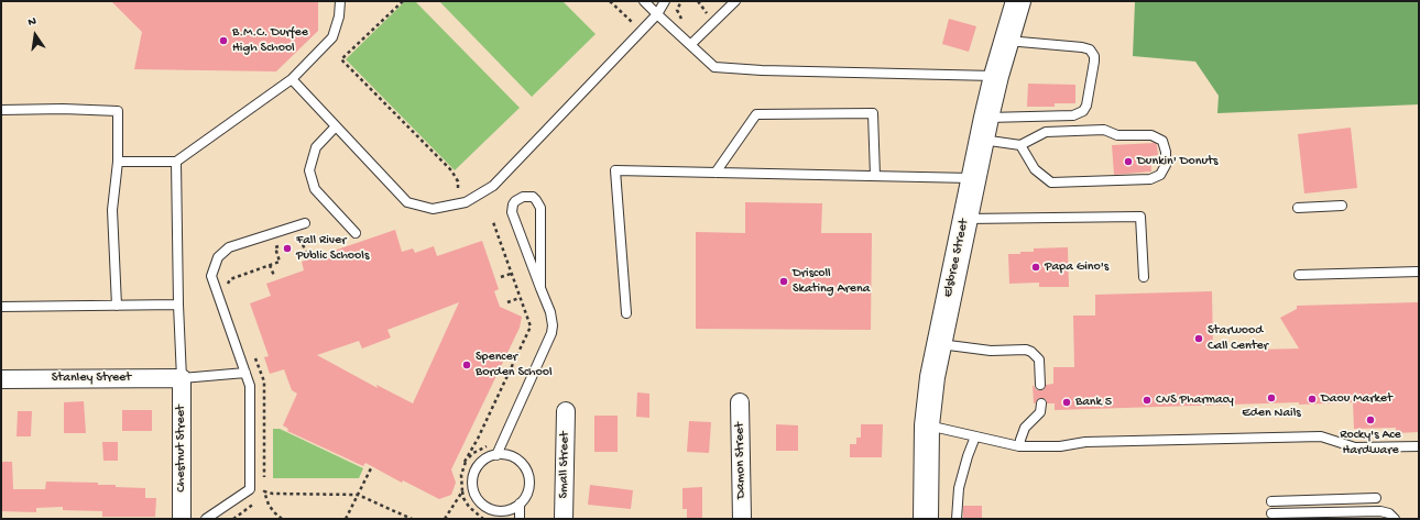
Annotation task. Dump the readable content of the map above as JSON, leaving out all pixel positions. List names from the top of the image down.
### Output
{
  "streets": {
    "street": [
      "Elsbree Street",
      "Stanley Street",
      "Chestnut Street",
      "Damon Street",
      "Small Street"
    ]
  },
  "crossings": [
    ["Stanley Street", "Chestnut Street"]
  ],
  "places": [
    "B.M.C. Durfee High School",
    "Dunkin' Donuts",
    "Fall River Public Schools",
    "Papa Gino's",
    "Driscoll Skating Arena",
    "Starwood Call Center",
    "Spencer Borden School",
    "Eden Nails",
    "Daou Market",
    "CVS Pharmacy",
    "Bank 5",
    "Rocky's Ace Hardware"
  ],
  "north": "top"
}
